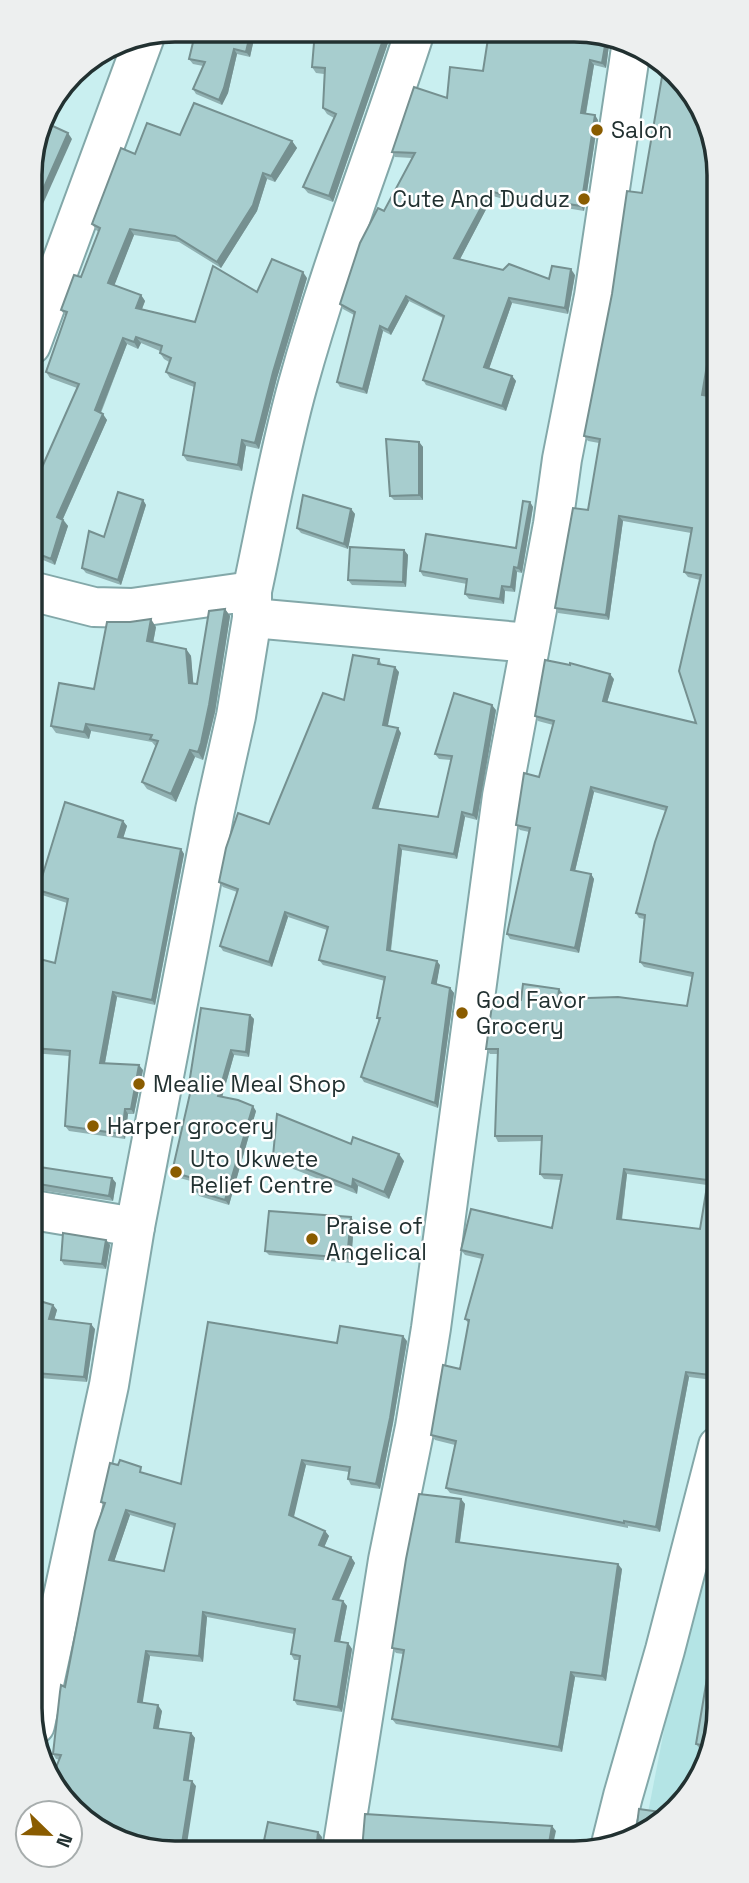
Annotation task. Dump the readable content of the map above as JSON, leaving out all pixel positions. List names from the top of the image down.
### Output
{
  "places": [
    "Salon",
    "Cute And Duduz",
    "God Favor Grocery",
    "Mealie Meal Shop",
    "Harper grocery",
    "Uto Ukwete Relief Centre",
    "Praise of Angelical"
  ],
  "north": "bottom right"
}
